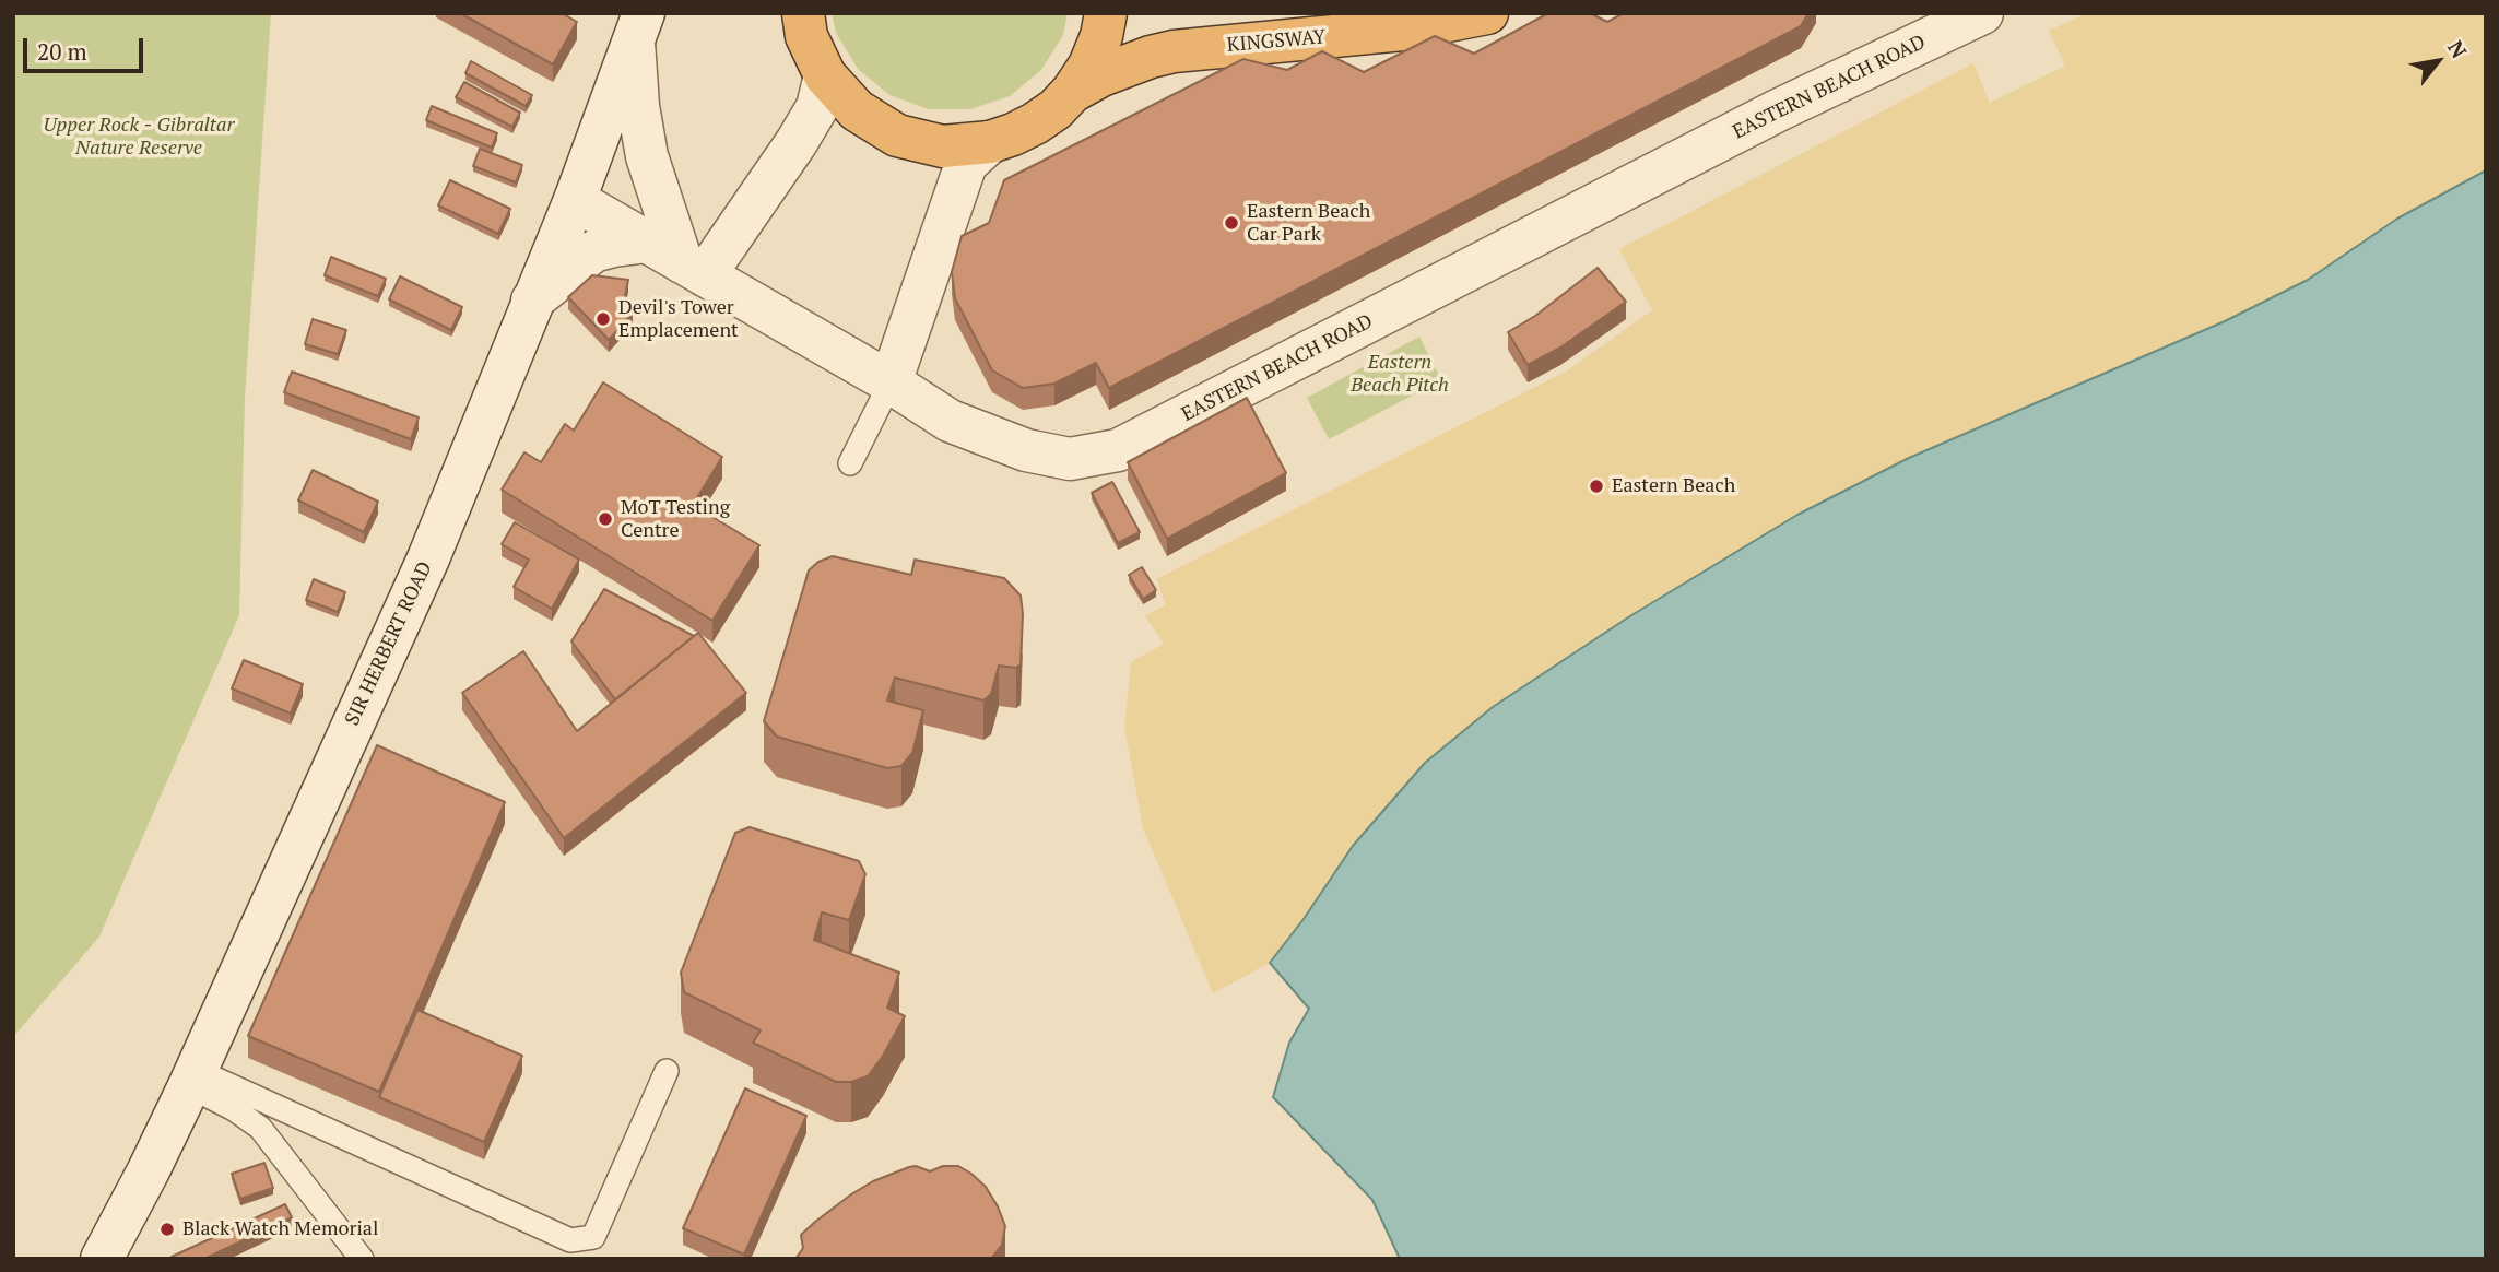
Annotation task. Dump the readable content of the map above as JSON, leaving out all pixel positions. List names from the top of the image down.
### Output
{
  "streets": {
    "highway": ["KINGSWAY"],
    "street": ["EASTERN BEACH ROAD", "SIR HERBERT ROAD"]
  },
  "crossings": [
    ["EASTERN BEACH ROAD", "SIR HERBERT ROAD"]
  ],
  "parks": ["Upper Rock - Gibraltar Nature Reserve", "Eastern Beach Pitch"],
  "places": [
    "Eastern Beach Car Park",
    "Devil's Tower Emplacement",
    "Eastern Beach",
    "MoT Testing Centre",
    "Black Watch Memorial"
  ],
  "scale_bar": "20 m",
  "north": "top right"
}
